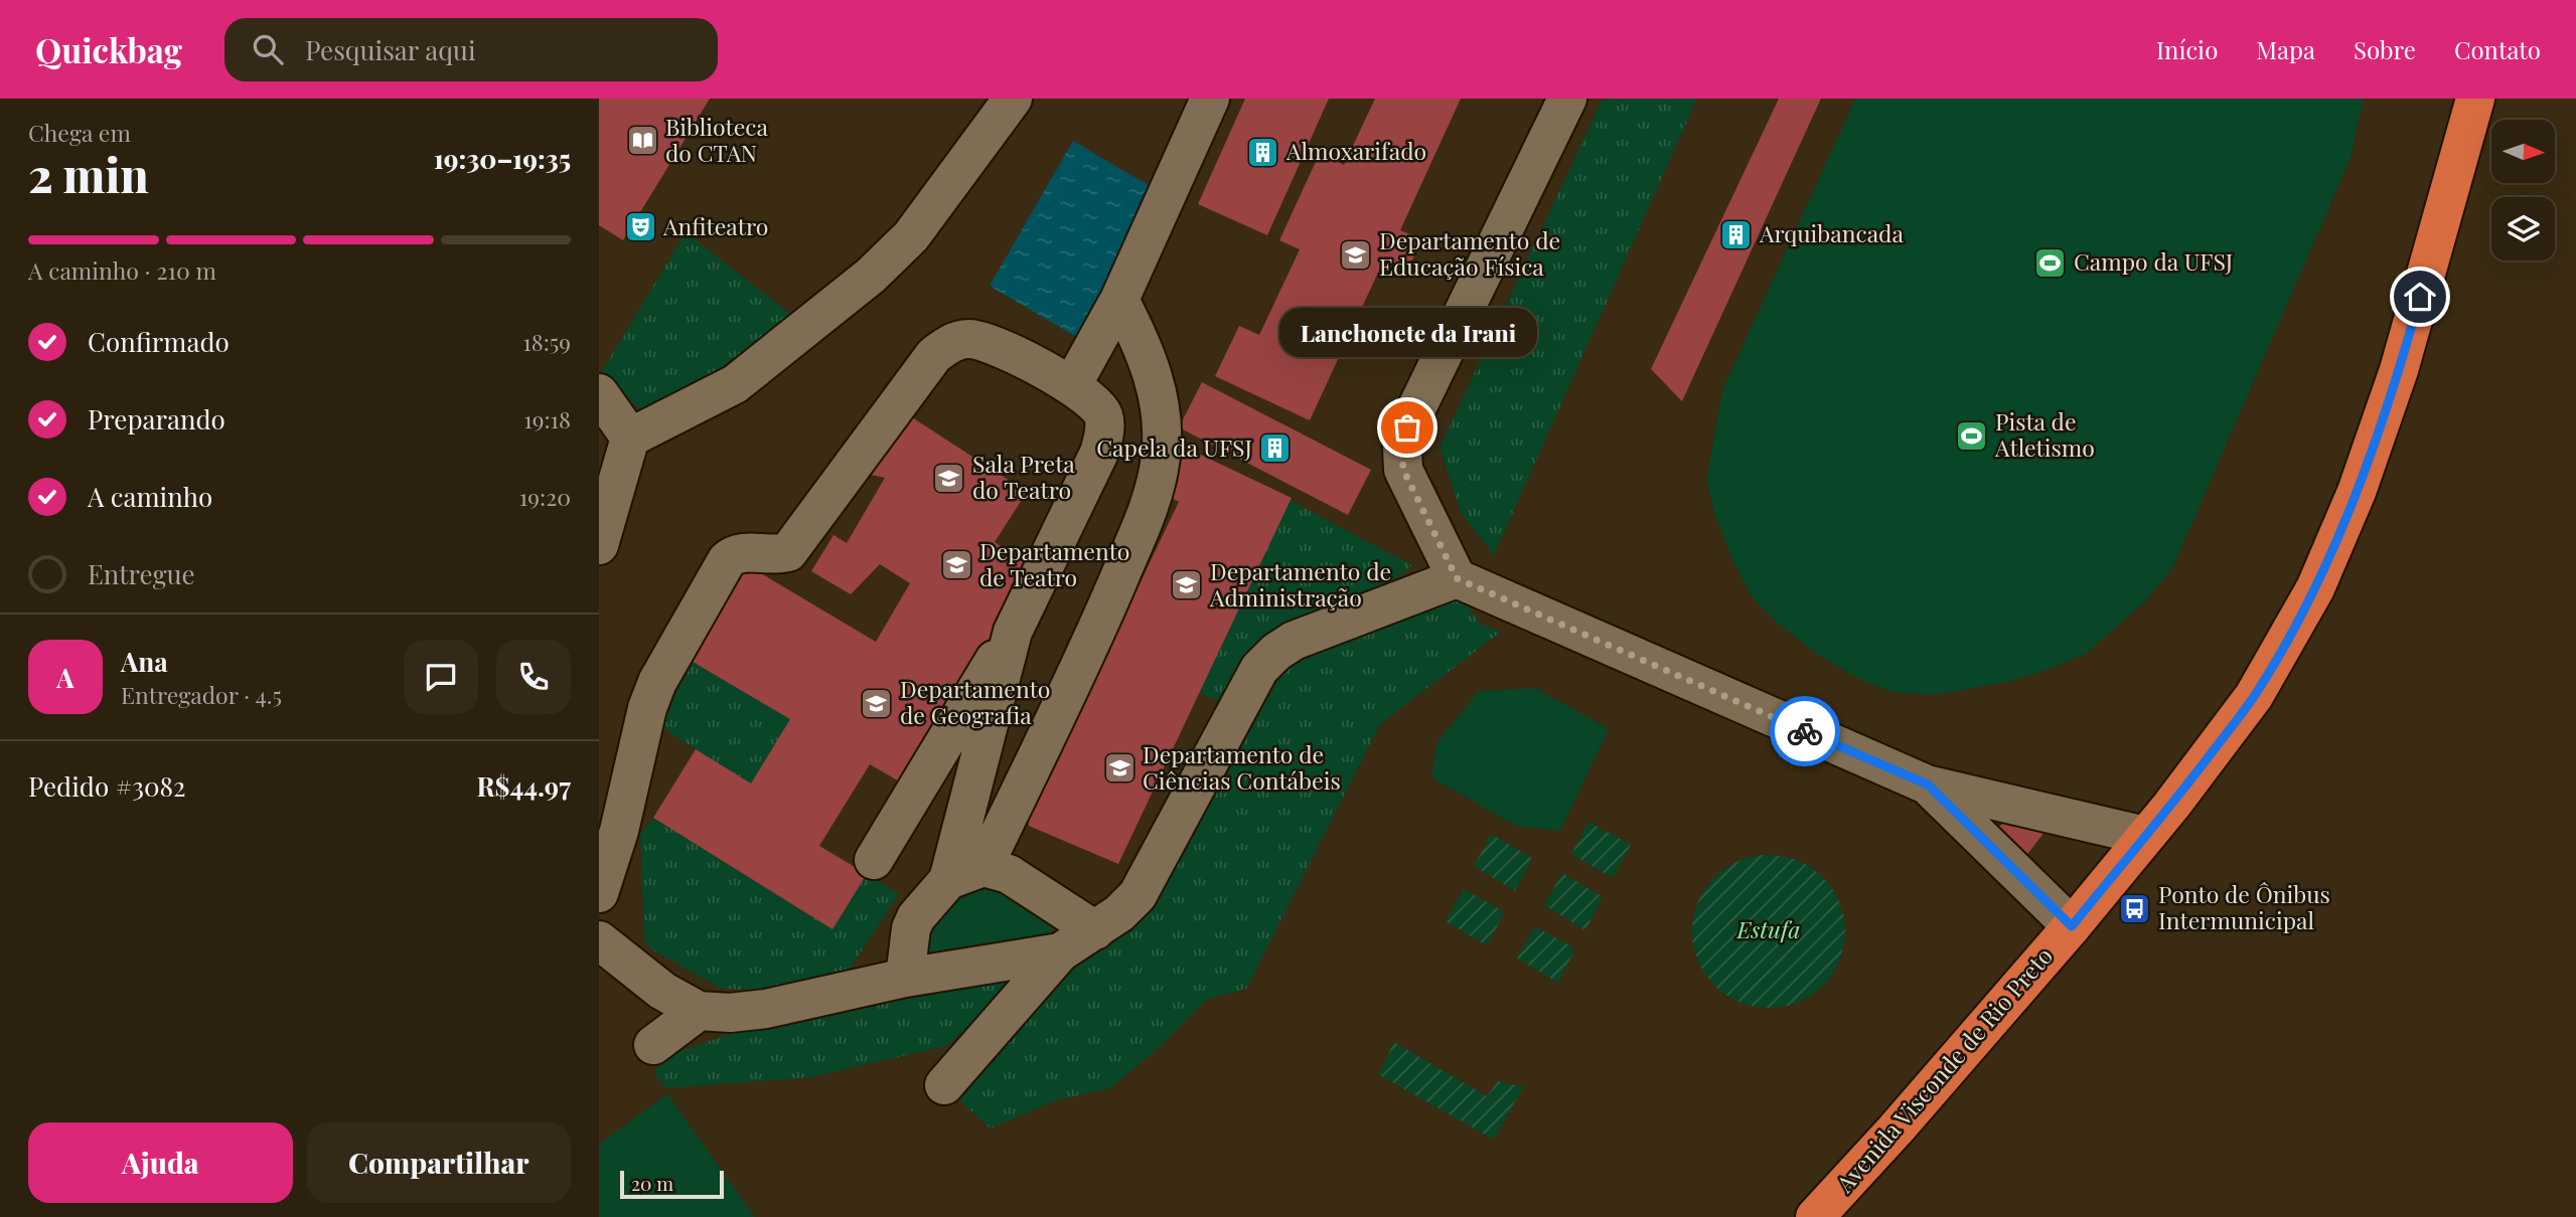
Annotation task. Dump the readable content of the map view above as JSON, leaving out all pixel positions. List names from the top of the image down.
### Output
{
  "streets": {
    "highway": ["Avenida Visconde de Rio Preto"]
  },
  "parks": ["Estufa"],
  "places": {
    "library": ["Biblioteca do CTAN"],
    "building": ["Almoxarifado", "Arquibancada", "Capela da UFSJ"],
    "theatre": ["Anfiteatro"],
    "school or university": [
      "Departamento de Educação Física",
      "Sala Preta do Teatro",
      "Departamento de Teatro",
      "Departamento de Administração",
      "Departamento de Geografia",
      "Departamento de Ciências Contábeis"
    ],
    "sports": ["Campo da UFSJ", "Pista de Atletismo"],
    "other": ["Lanchonete da Irani"],
    "bus stop": ["Ponto de Ônibus Intermunicipal"]
  },
  "scale_bar": "20 m",
  "north": "right",
  "page": {
    "header": "Quickbag",
    "search": "Pesquisar aqui",
    "nav": [
      "Início",
      "Mapa",
      "Sobre",
      "Contato"
    ],
    "heading": ["2 min", "Chega em", "19:30–19:35"],
    "panel": [
      "Ana",
      "Entregador · 4.5",
      "Pedido #3082",
      "R$44.97"
    ],
    "bar": "A caminho · 210 m",
    "list": [
      ["Confirmado", "18:59"],
      ["Preparando", "19:18"],
      ["A caminho", "19:20"],
      "Entregue"
    ],
    "bubble": "Lanchonete da Irani",
    "round": "A",
    "buttons": ["Ajuda", "Compartilhar"],
    "scale": "20 m"
  }
}
